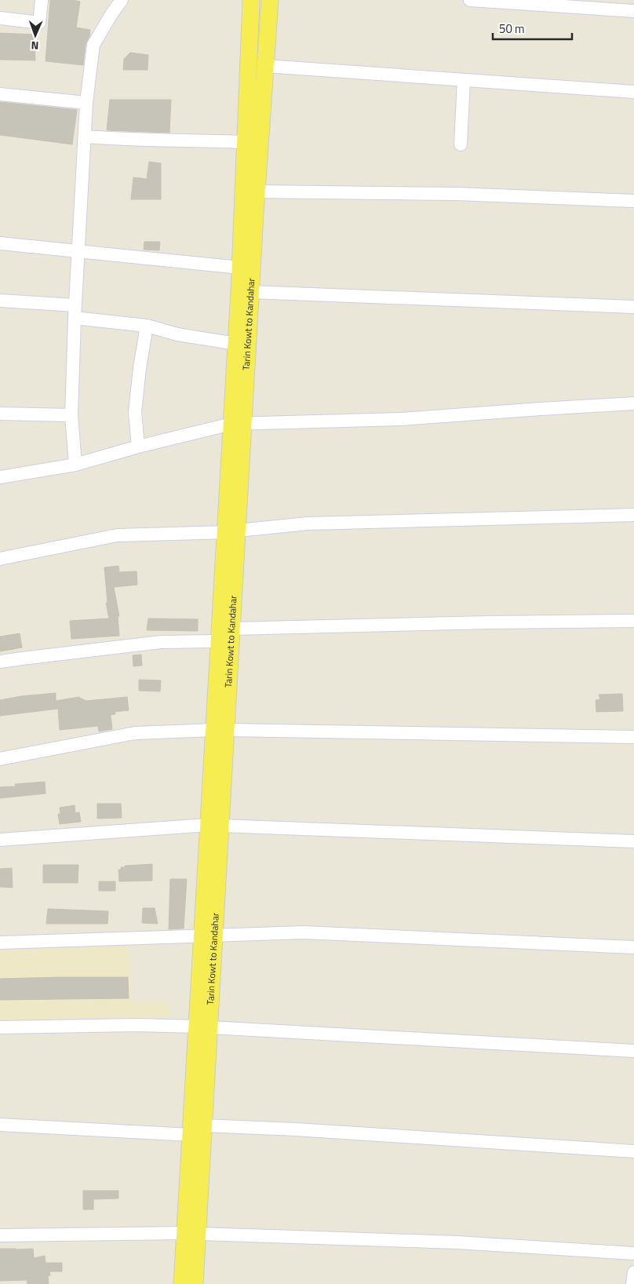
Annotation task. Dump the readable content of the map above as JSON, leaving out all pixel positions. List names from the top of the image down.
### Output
{
  "streets": {
    "main road": ["Tarin Kowt to Kandahar"]
  },
  "scale_bar": "50 m",
  "north": "bottom"
}
